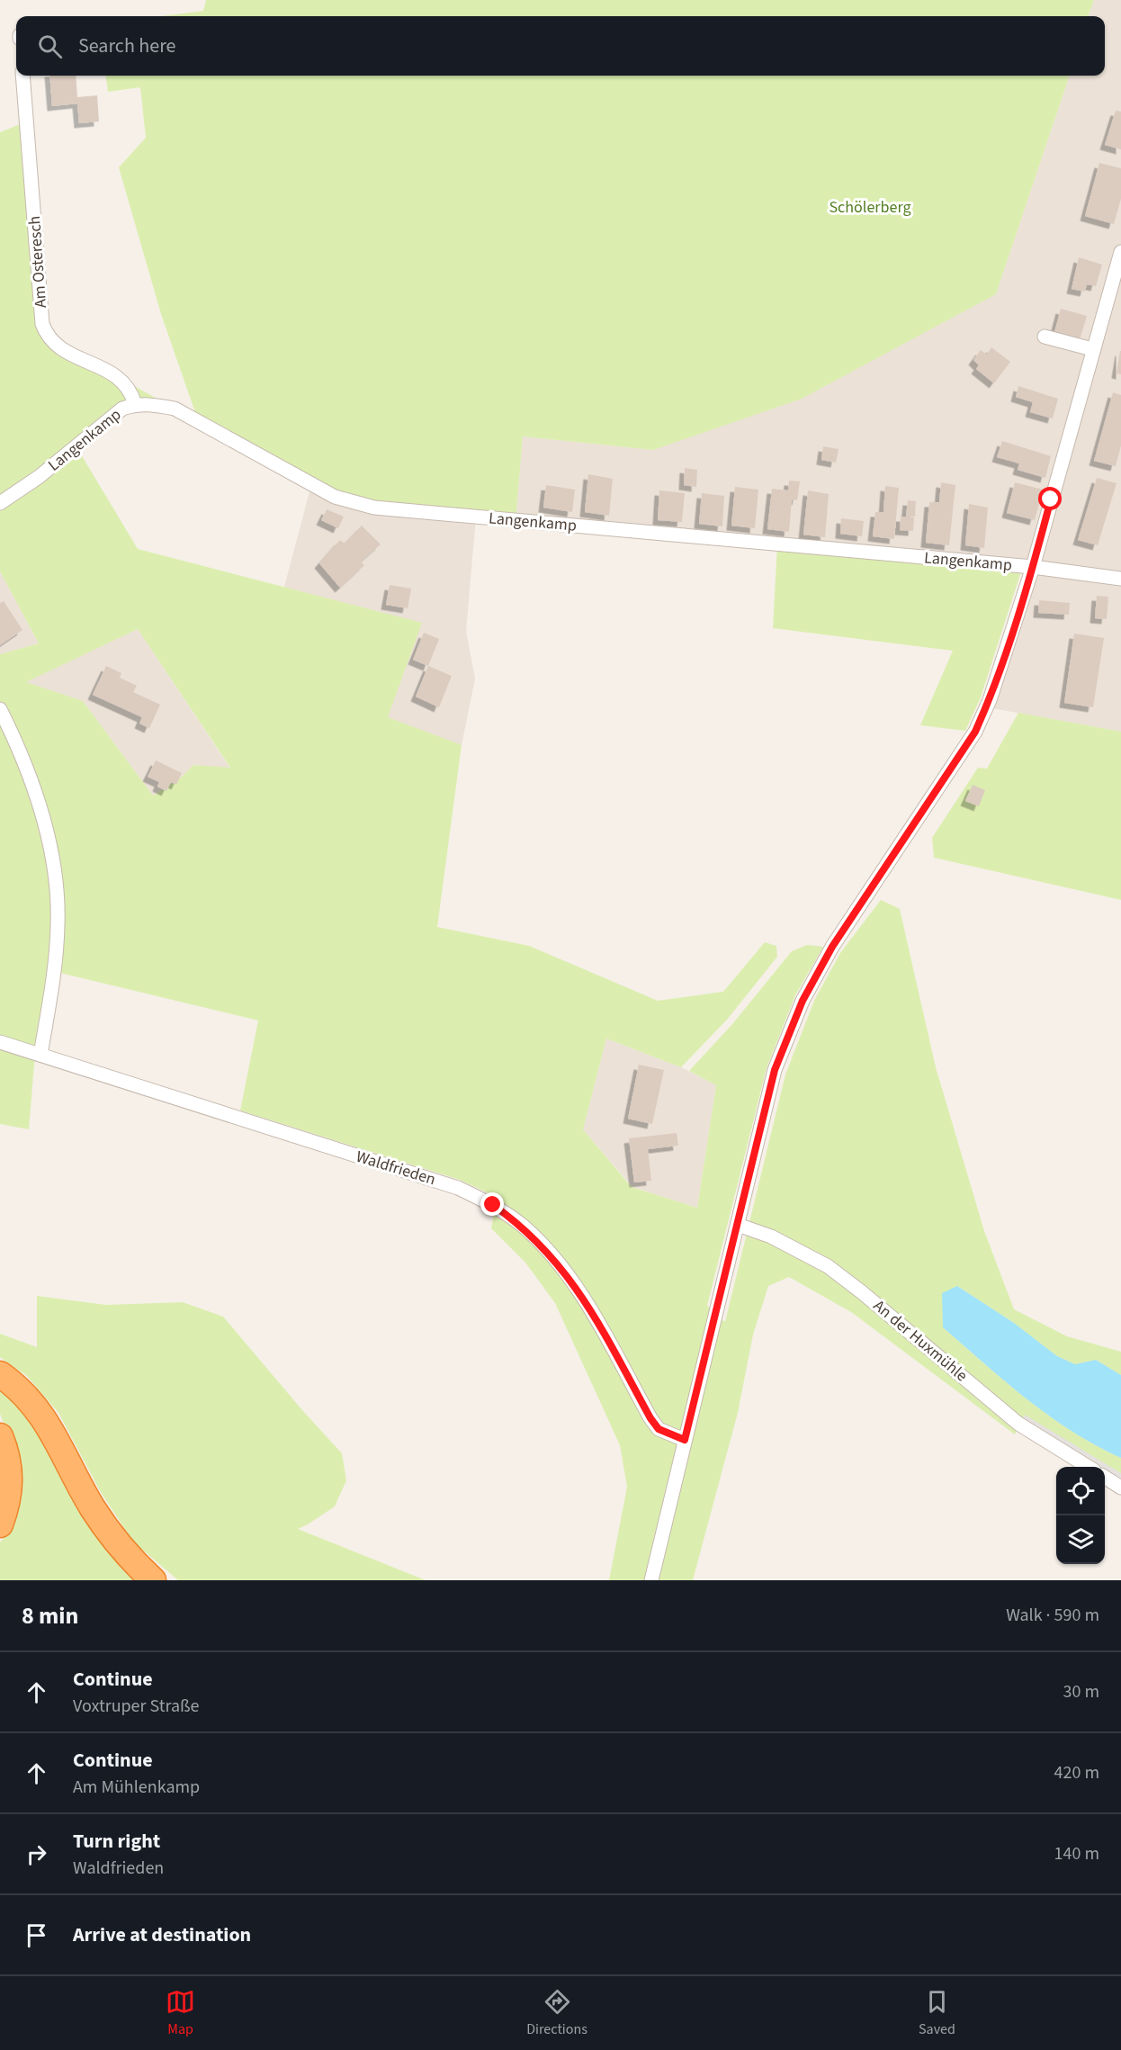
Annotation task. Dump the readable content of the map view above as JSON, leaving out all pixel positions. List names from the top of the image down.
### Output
{
  "streets": {
    "street": [
      "Am Osteresch",
      "Langenkamp",
      "Waldfrieden",
      "An der Huxmühle"
    ]
  },
  "crossings": [
    ["Am Osteresch", "Langenkamp"]
  ],
  "parks": ["Schölerberg"],
  "page": {
    "search": "Search here",
    "heading": ["8 min", "Walk · 590 m"],
    "list": [
      ["Continue", "Voxtruper Straße", "30 m"],
      ["Continue", "Am Mühlenkamp", "420 m"],
      ["Turn right", "Waldfrieden", "140 m"],
      "Arrive at destination"
    ],
    "nav": ["Map", "Directions", "Saved"]
  }
}
